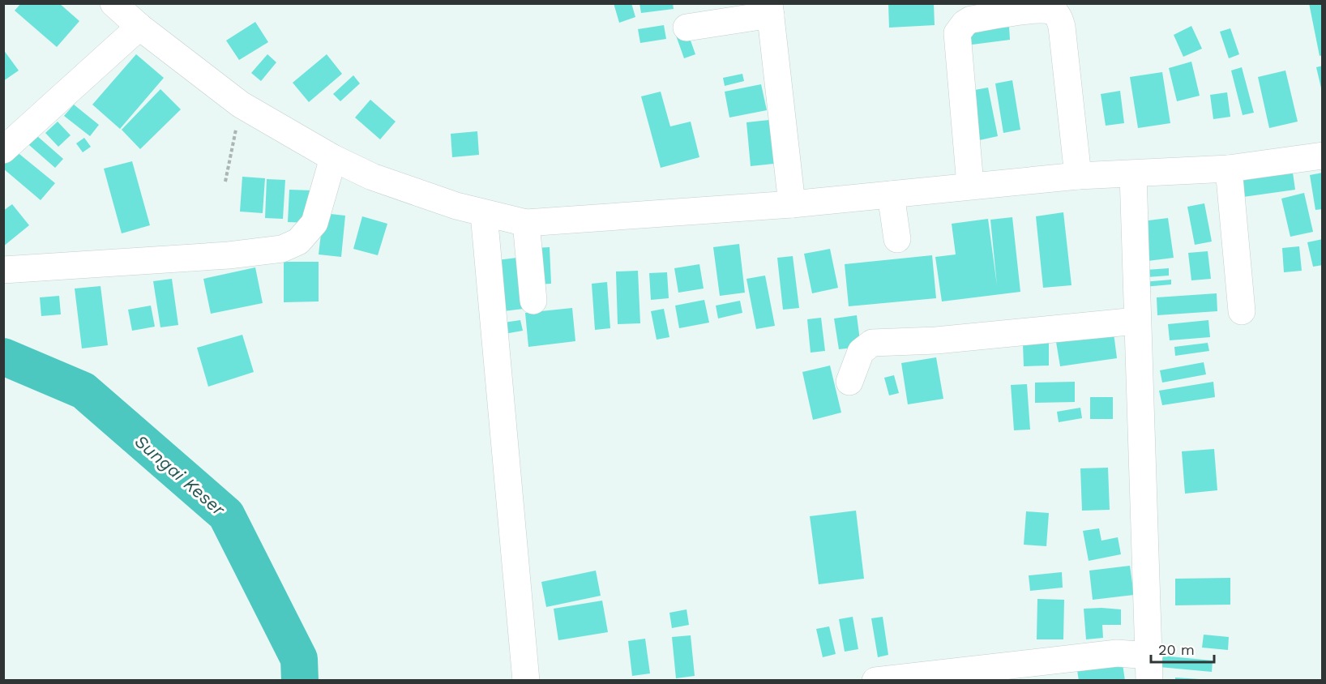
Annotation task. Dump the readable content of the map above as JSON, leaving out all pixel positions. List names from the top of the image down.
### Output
{
  "water": ["Sungai Keser"],
  "scale_bar": "20 m"
}
